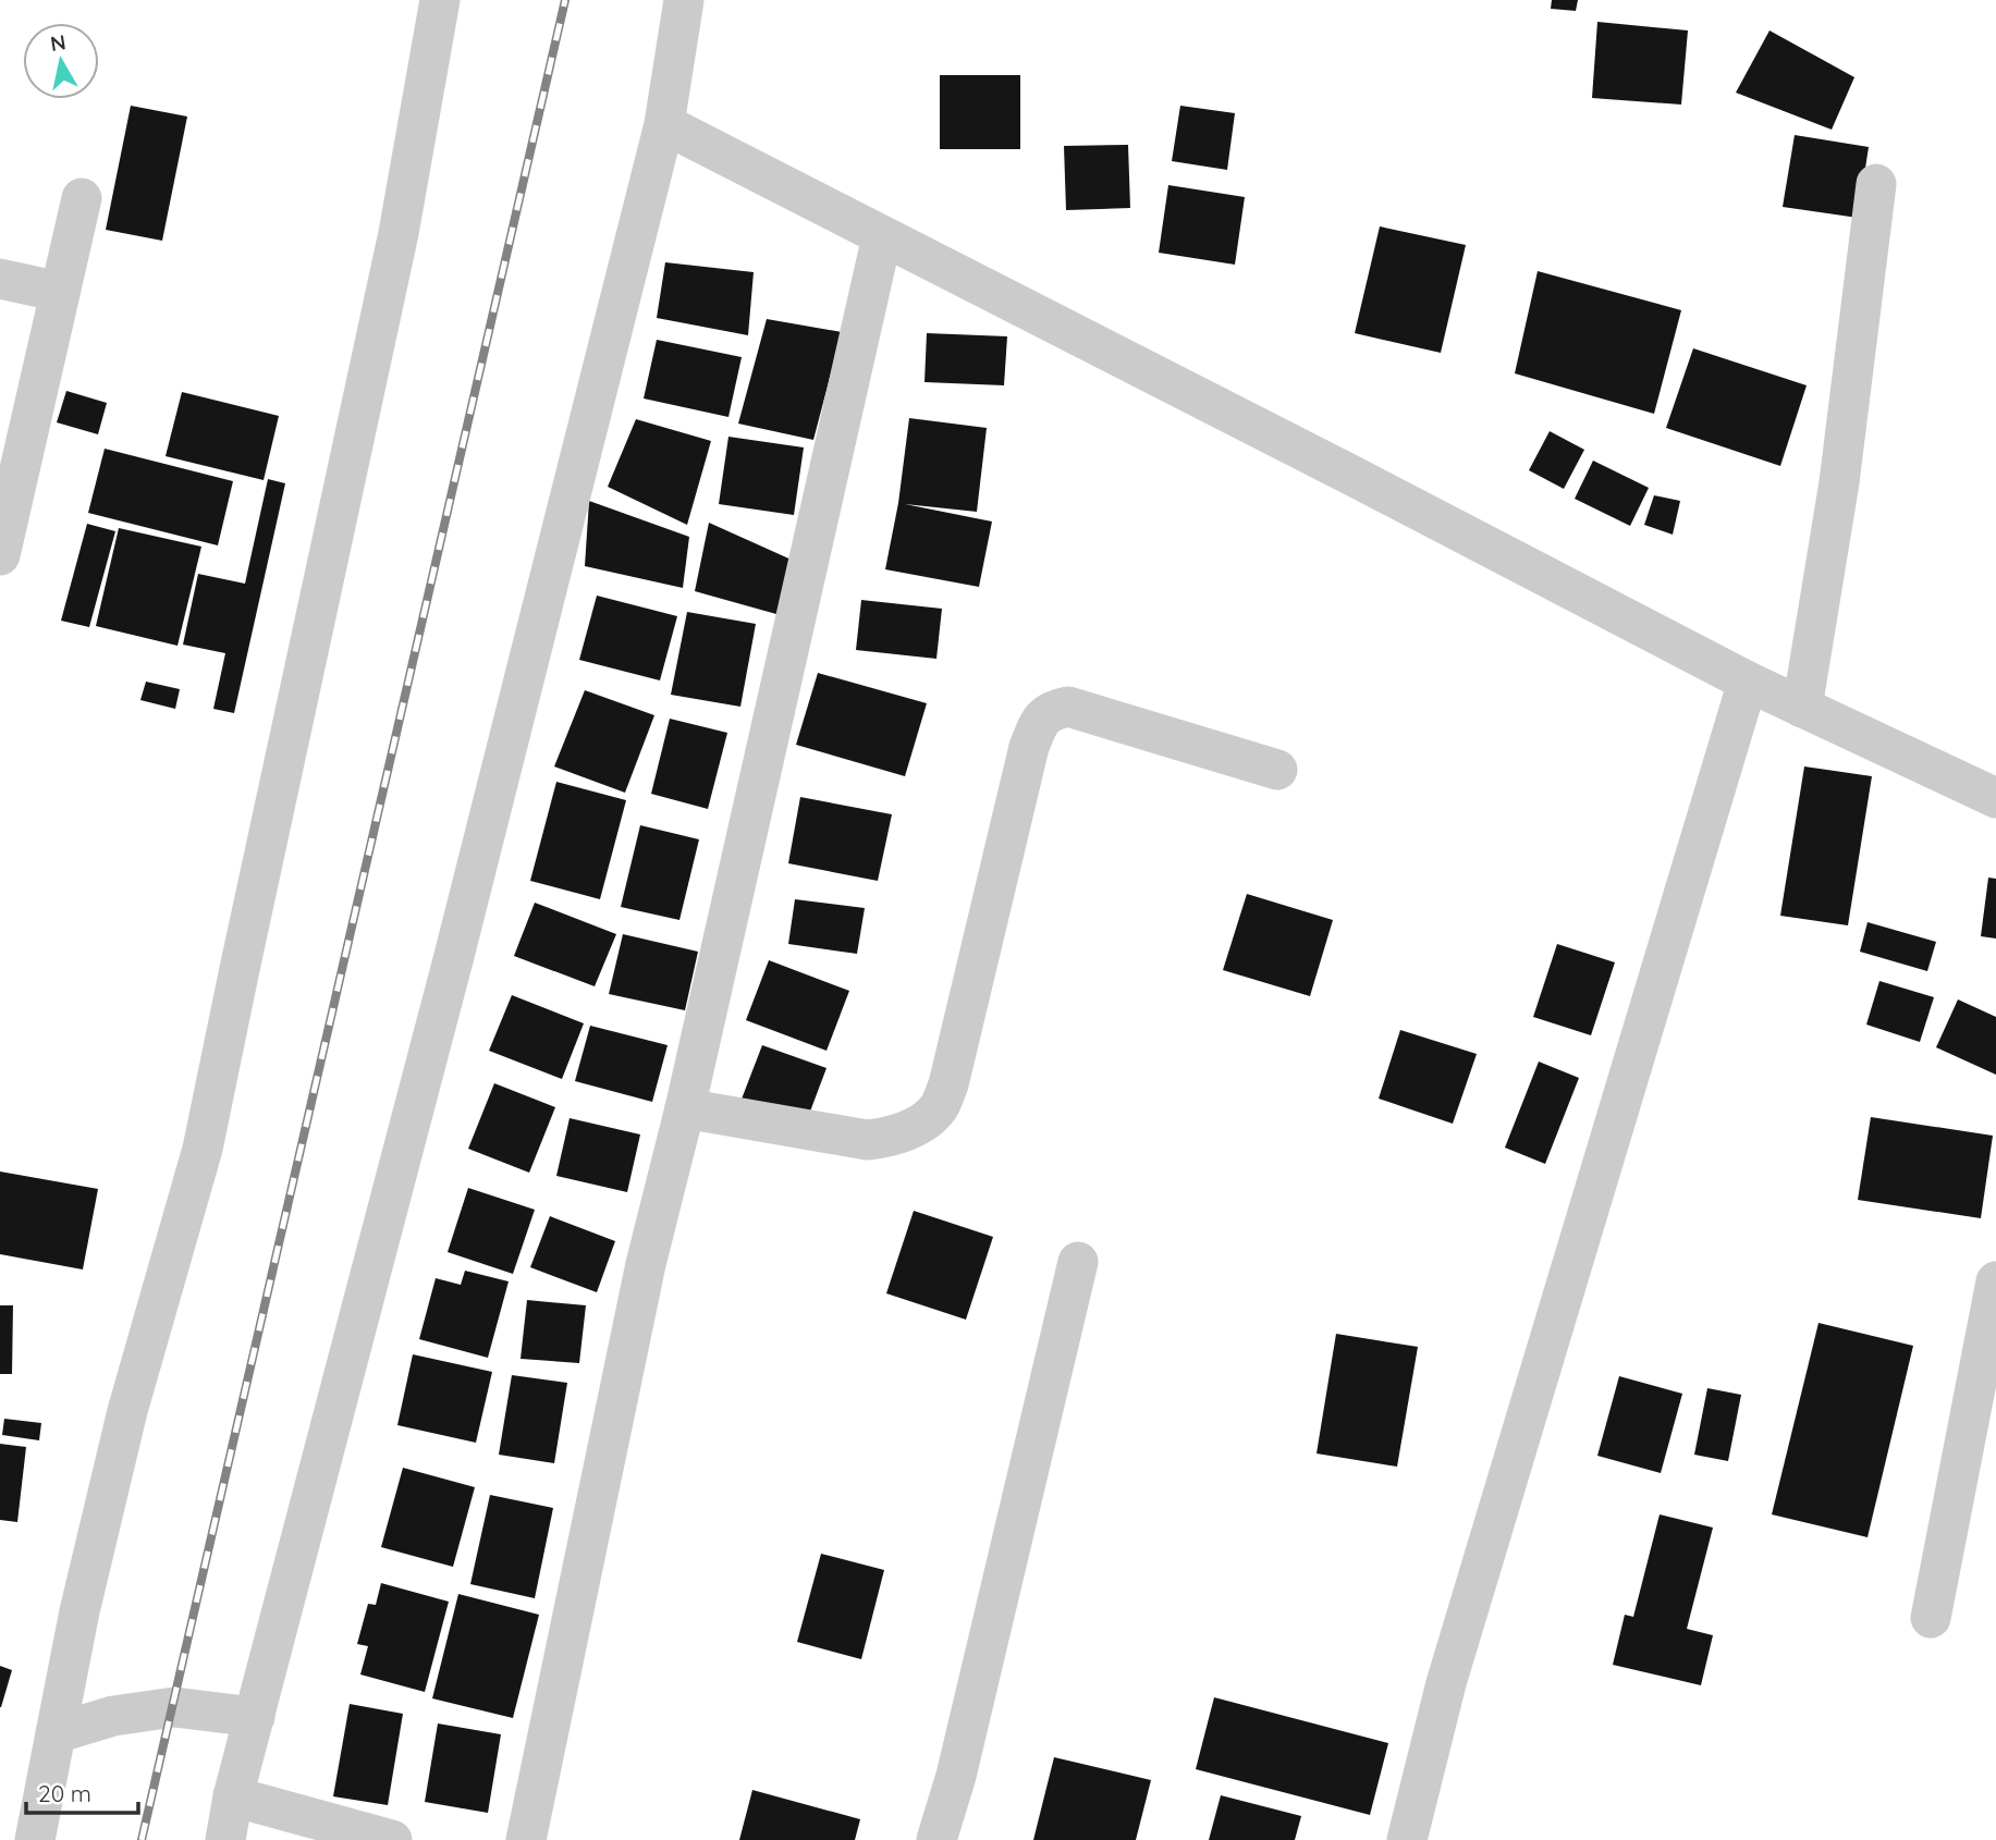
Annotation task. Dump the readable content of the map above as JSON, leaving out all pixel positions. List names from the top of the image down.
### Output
{
  "scale_bar": "20 m",
  "north": "top"
}
